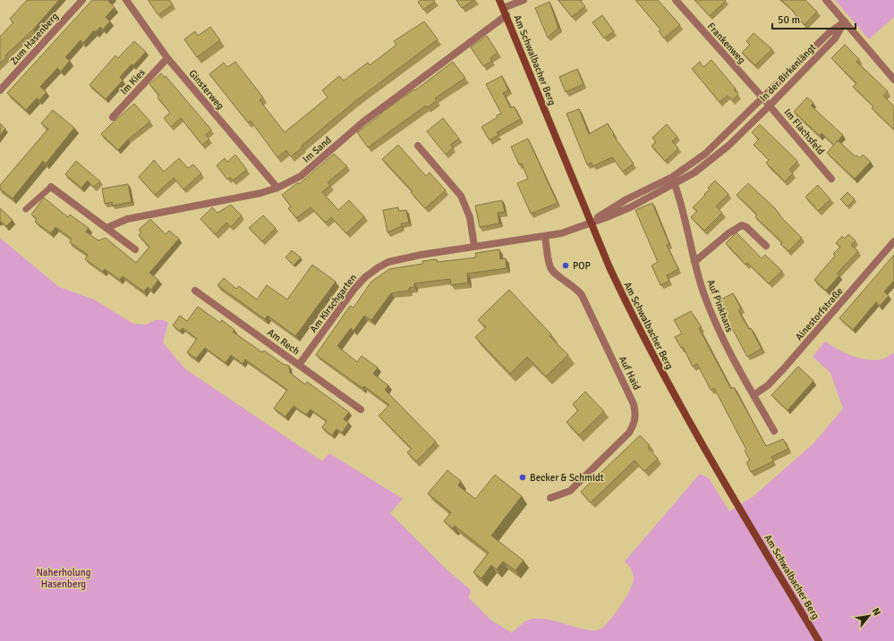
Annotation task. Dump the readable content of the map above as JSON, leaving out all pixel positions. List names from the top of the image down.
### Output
{
  "streets": {
    "main road": ["Am Schwalbacher Berg"],
    "street": [
      "Zum Hasenberg",
      "Frankenweg",
      "In der Birkenlängt",
      "Im Kies",
      "Ginsterweg",
      "Im Flachsfeld",
      "Im Sand",
      "Am Kirschgarten",
      "Auf Pinkhans",
      "Ainestorfstraße",
      "Am Rech",
      "Auf Haid"
    ]
  },
  "crossings": [
    ["Frankenweg", "In der Birkenlängt"],
    ["Frankenweg", "Im Flachsfeld"],
    ["Am Schwalbacher Berg", "In der Birkenlängt"],
    ["Am Schwalbacher Berg", "Im Sand"],
    ["Am Schwalbacher Berg", "Am Kirschgarten"],
    ["In der Birkenlängt", "Im Flachsfeld"],
    ["In der Birkenlängt", "Am Kirschgarten"],
    ["In der Birkenlängt", "Auf Pinkhans"],
    ["Im Kies", "Ginsterweg"],
    ["Ginsterweg", "Im Sand"],
    ["Am Kirschgarten", "Am Rech"],
    ["Am Kirschgarten", "Auf Haid"],
    ["Auf Pinkhans", "Ainestorfstraße"]
  ],
  "parks": ["Naherholung Hasenberg"],
  "places": ["POP", "Becker & Schmidt"],
  "scale_bar": "50 m",
  "north": "top right"
}
